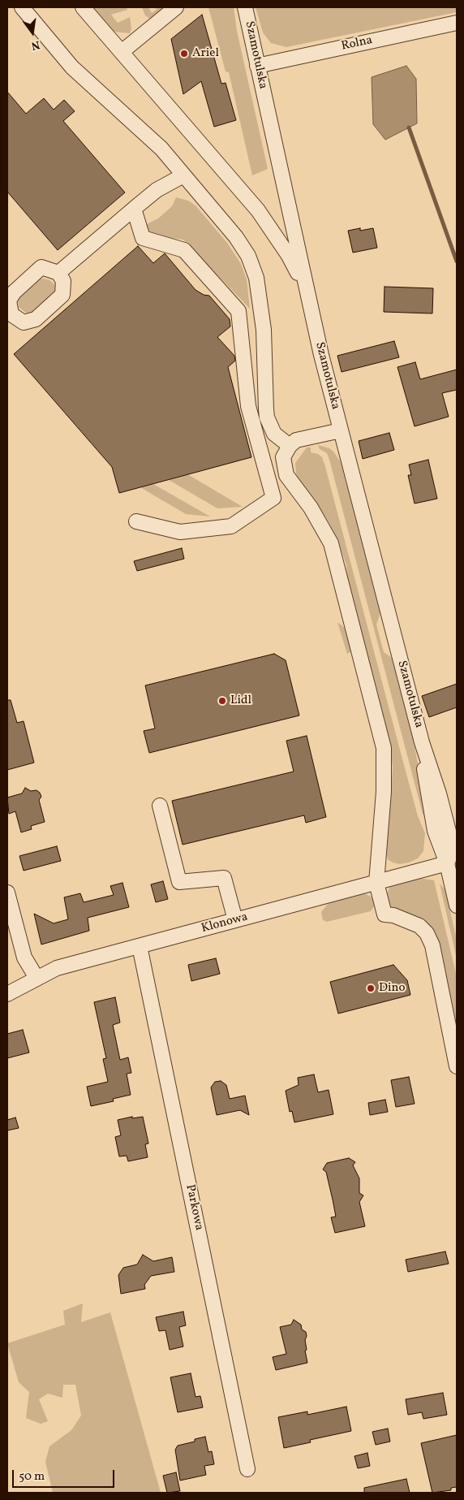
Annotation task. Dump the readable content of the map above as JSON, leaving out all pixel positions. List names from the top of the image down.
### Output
{
  "streets": {
    "street": [
      "Rolna",
      "Szamotulska",
      "Klonowa",
      "Parkowa"
    ]
  },
  "crossings": [
    ["Rolna", "Szamotulska"],
    ["Szamotulska", "Klonowa"],
    ["Klonowa", "Parkowa"]
  ],
  "places": ["Ariel", "Lidl", "Dino"],
  "scale_bar": "50 m",
  "north": "bottom"
}
